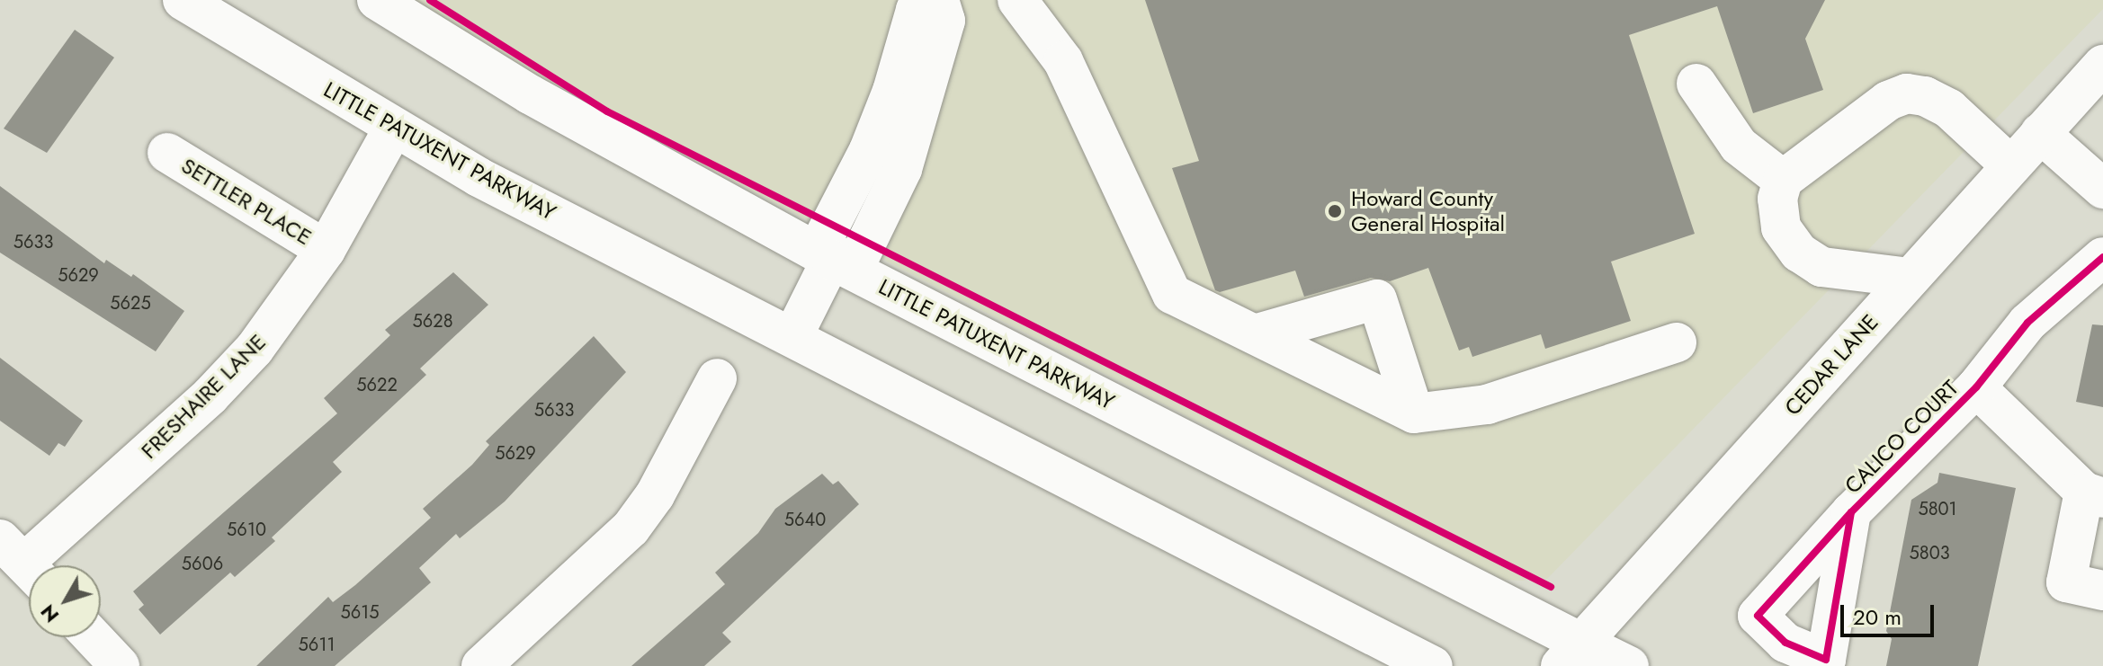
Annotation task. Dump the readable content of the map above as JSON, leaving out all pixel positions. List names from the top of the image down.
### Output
{
  "streets": {
    "main road": [
      "LITTLE PATUXENT PARKWAY",
      "SETTLER PLACE",
      "CEDAR LANE",
      "FRESHAIRE LANE",
      "CALICO COURT"
    ]
  },
  "crossings": [
    ["LITTLE PATUXENT PARKWAY", "CEDAR LANE"],
    ["LITTLE PATUXENT PARKWAY", "FRESHAIRE LANE"],
    ["SETTLER PLACE", "FRESHAIRE LANE"]
  ],
  "places": ["Howard County General Hospital"],
  "house_numbers": [
    "5633",
    "5629",
    "5625",
    "5628",
    "5622",
    "5633",
    "5629",
    "5801",
    "5640",
    "5610",
    "5803",
    "5606",
    "5615",
    "5611"
  ],
  "scale_bar": "20 m",
  "north": "bottom left"
}
